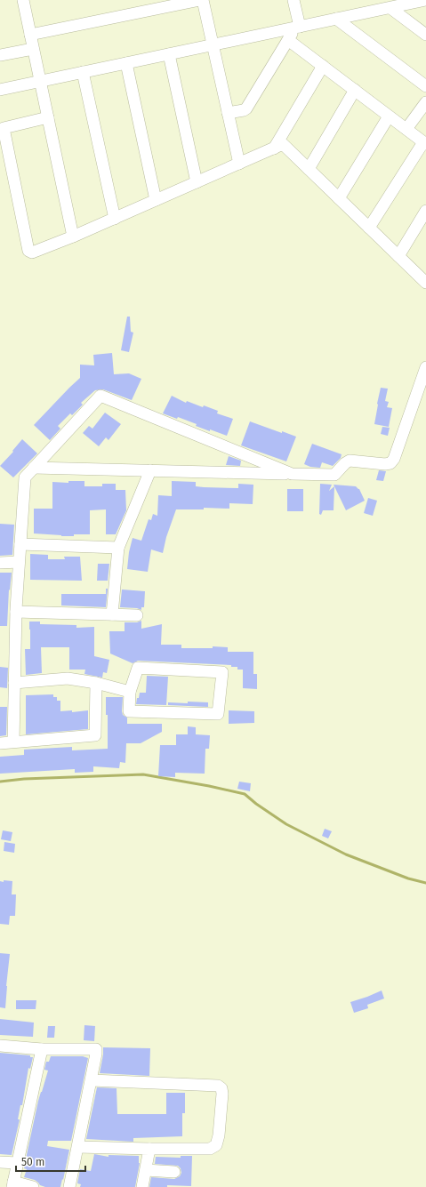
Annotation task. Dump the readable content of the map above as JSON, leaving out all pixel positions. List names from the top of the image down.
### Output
{
  "scale_bar": "50 m"
}
